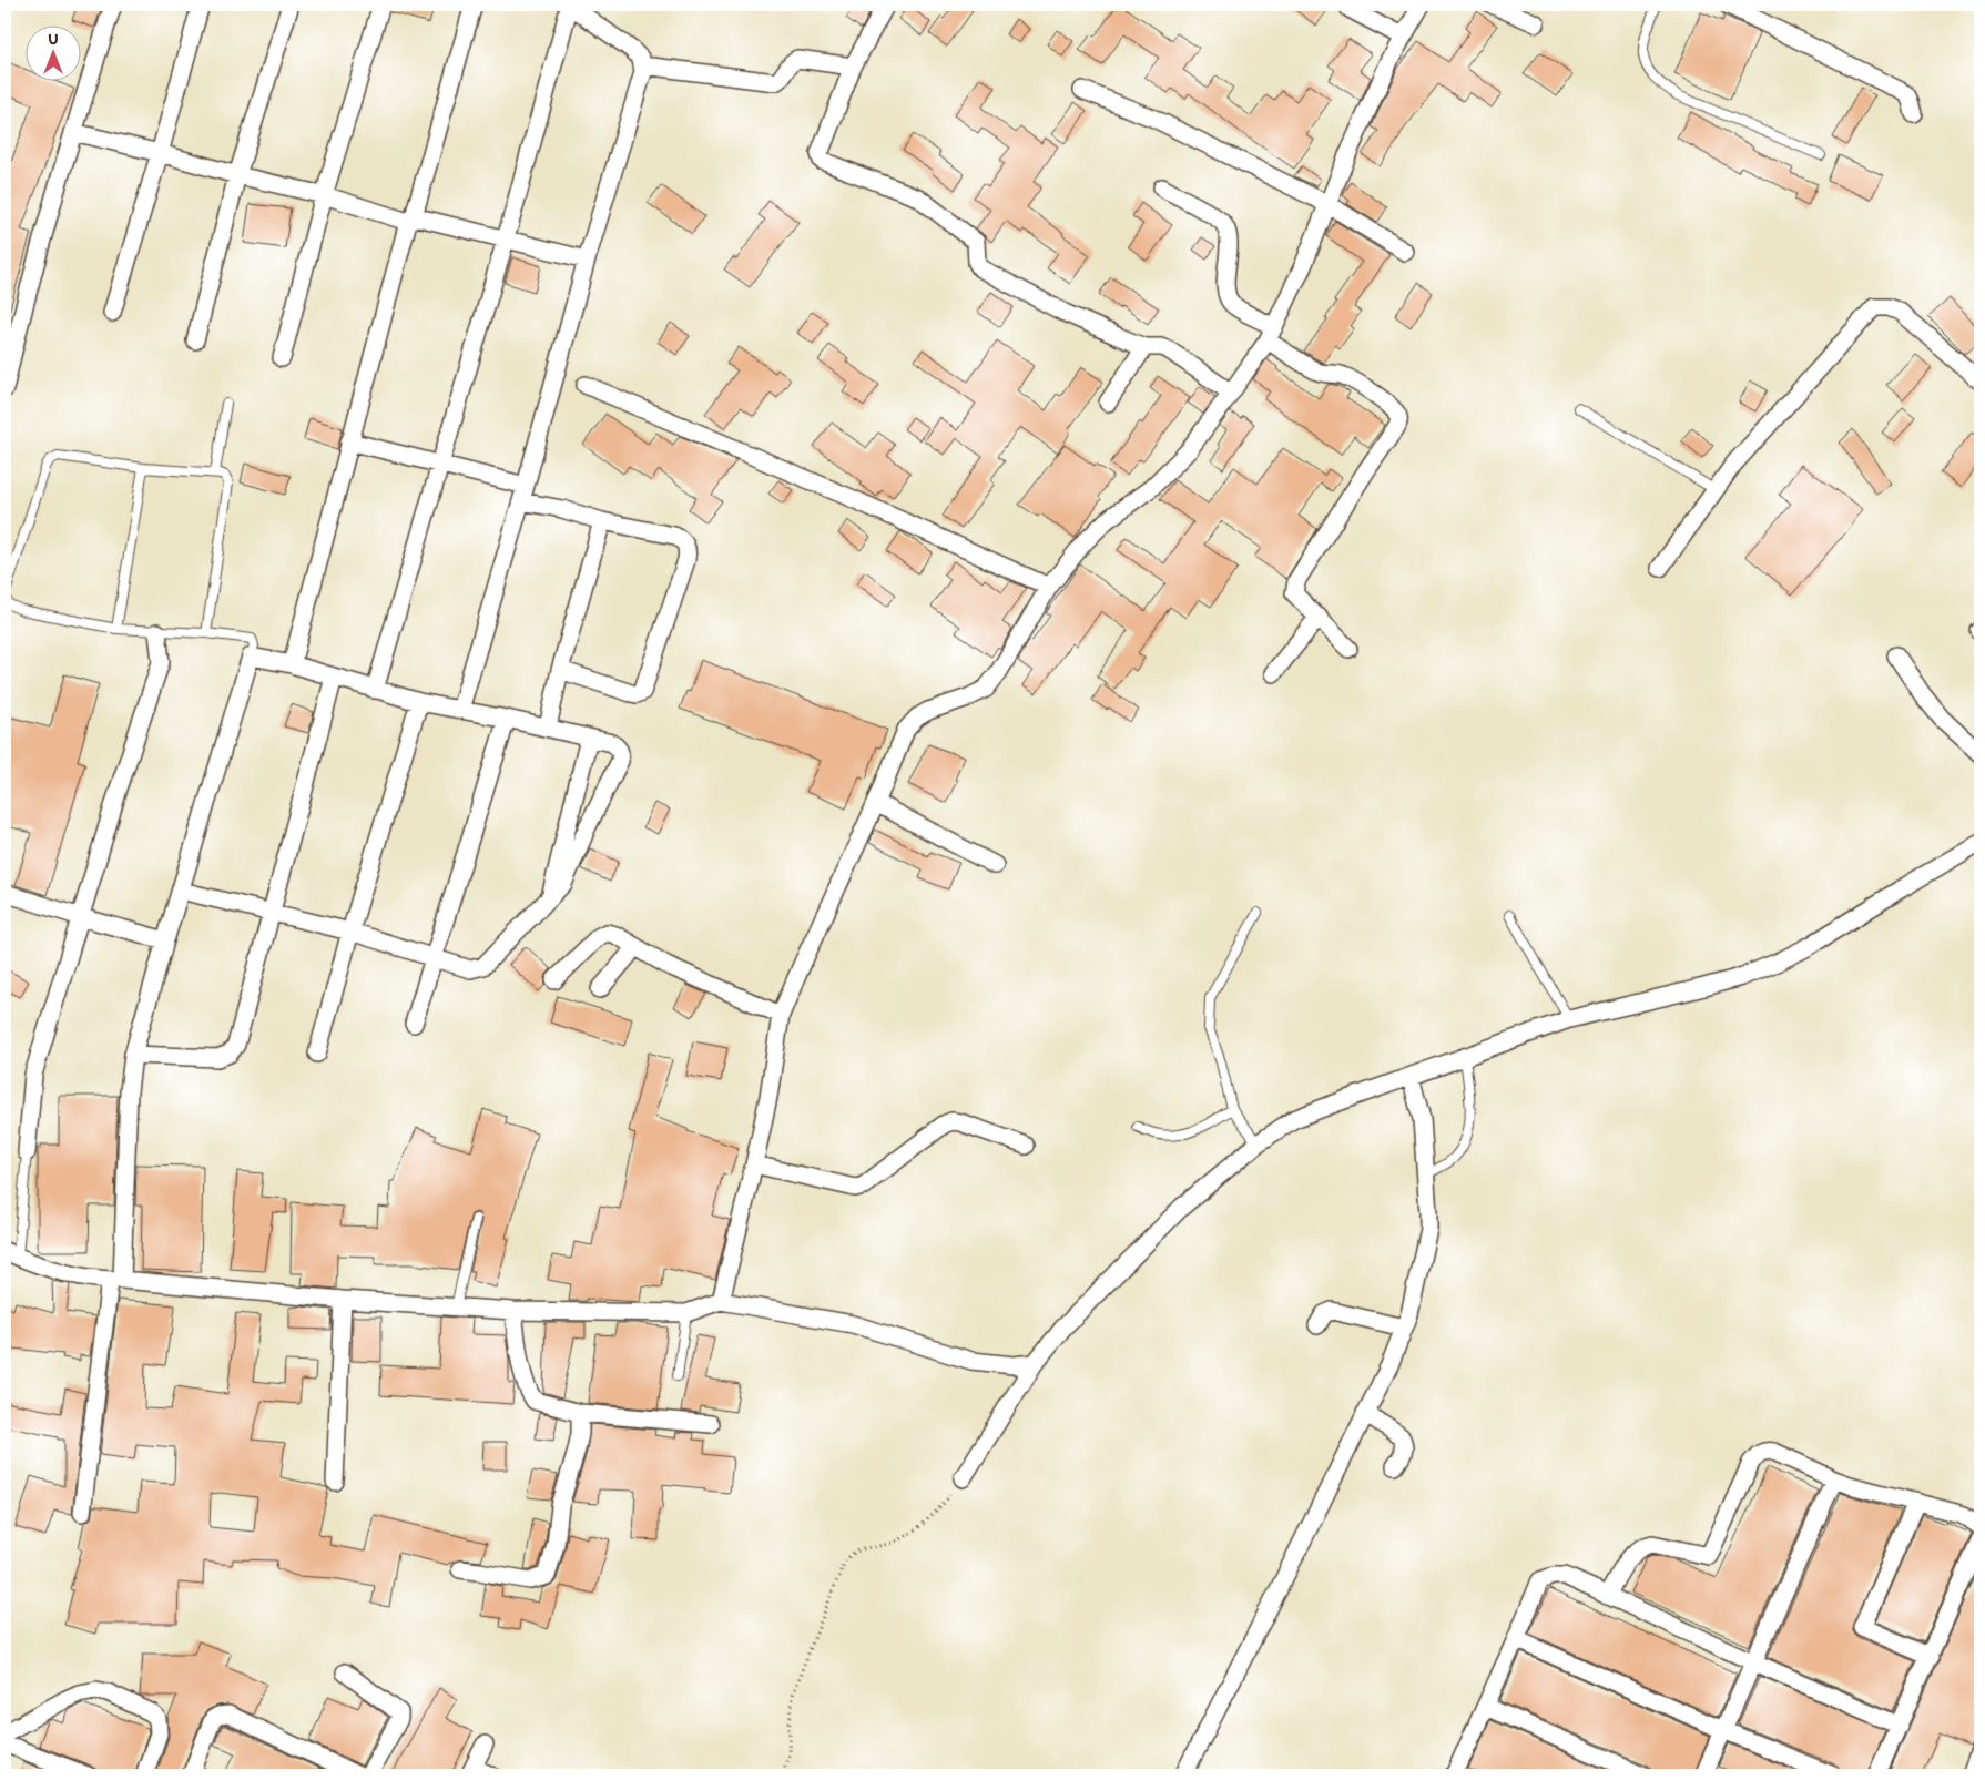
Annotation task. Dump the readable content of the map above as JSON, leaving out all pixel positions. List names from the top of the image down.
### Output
{
  "north": "top"
}
